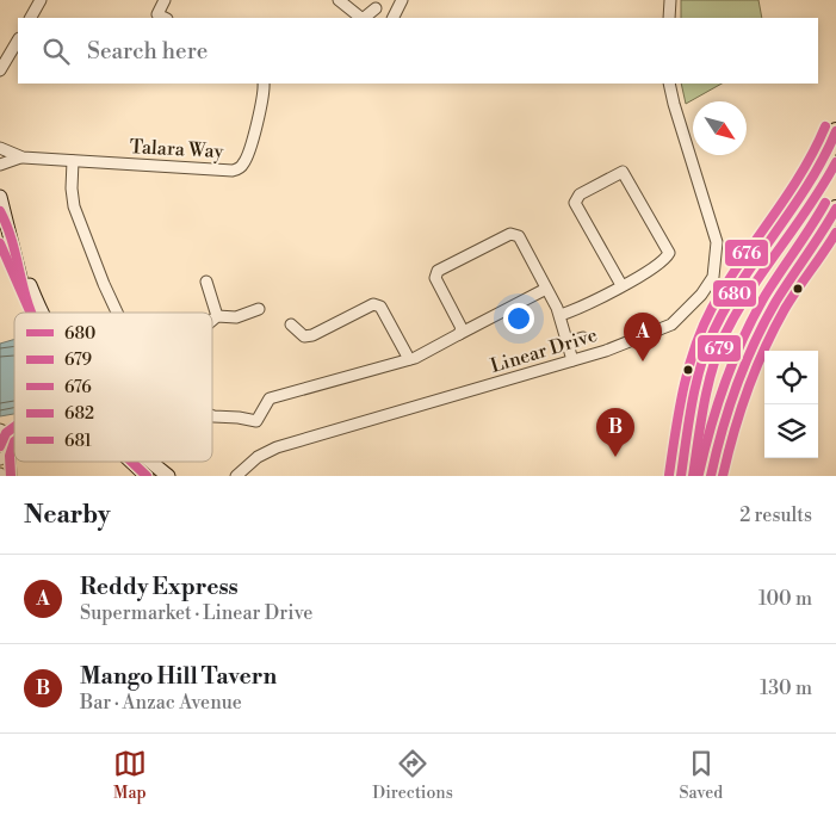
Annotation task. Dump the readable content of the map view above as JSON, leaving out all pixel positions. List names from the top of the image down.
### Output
{
  "streets": {
    "street": ["Talara Way", "Linear Drive"]
  },
  "lines": [
    "transit line 676",
    "transit line 680",
    "transit line 679",
    "transit line 682",
    "transit line 681"
  ],
  "legend": [
    "680",
    "679",
    "676",
    "682",
    "681"
  ],
  "north": "bottom right",
  "page": {
    "search": "Search here",
    "pins": ["A", "B"],
    "heading": ["Nearby", "2 results"],
    "list": [
      {
        "mark": "A",
        "name": "Reddy Express",
        "note": "Supermarket · Linear Drive",
        "value": "100 m"
      },
      {
        "mark": "B",
        "name": "Mango Hill Tavern",
        "note": "Bar · Anzac Avenue",
        "value": "130 m"
      }
    ],
    "nav": ["Map", "Directions", "Saved"]
  }
}
